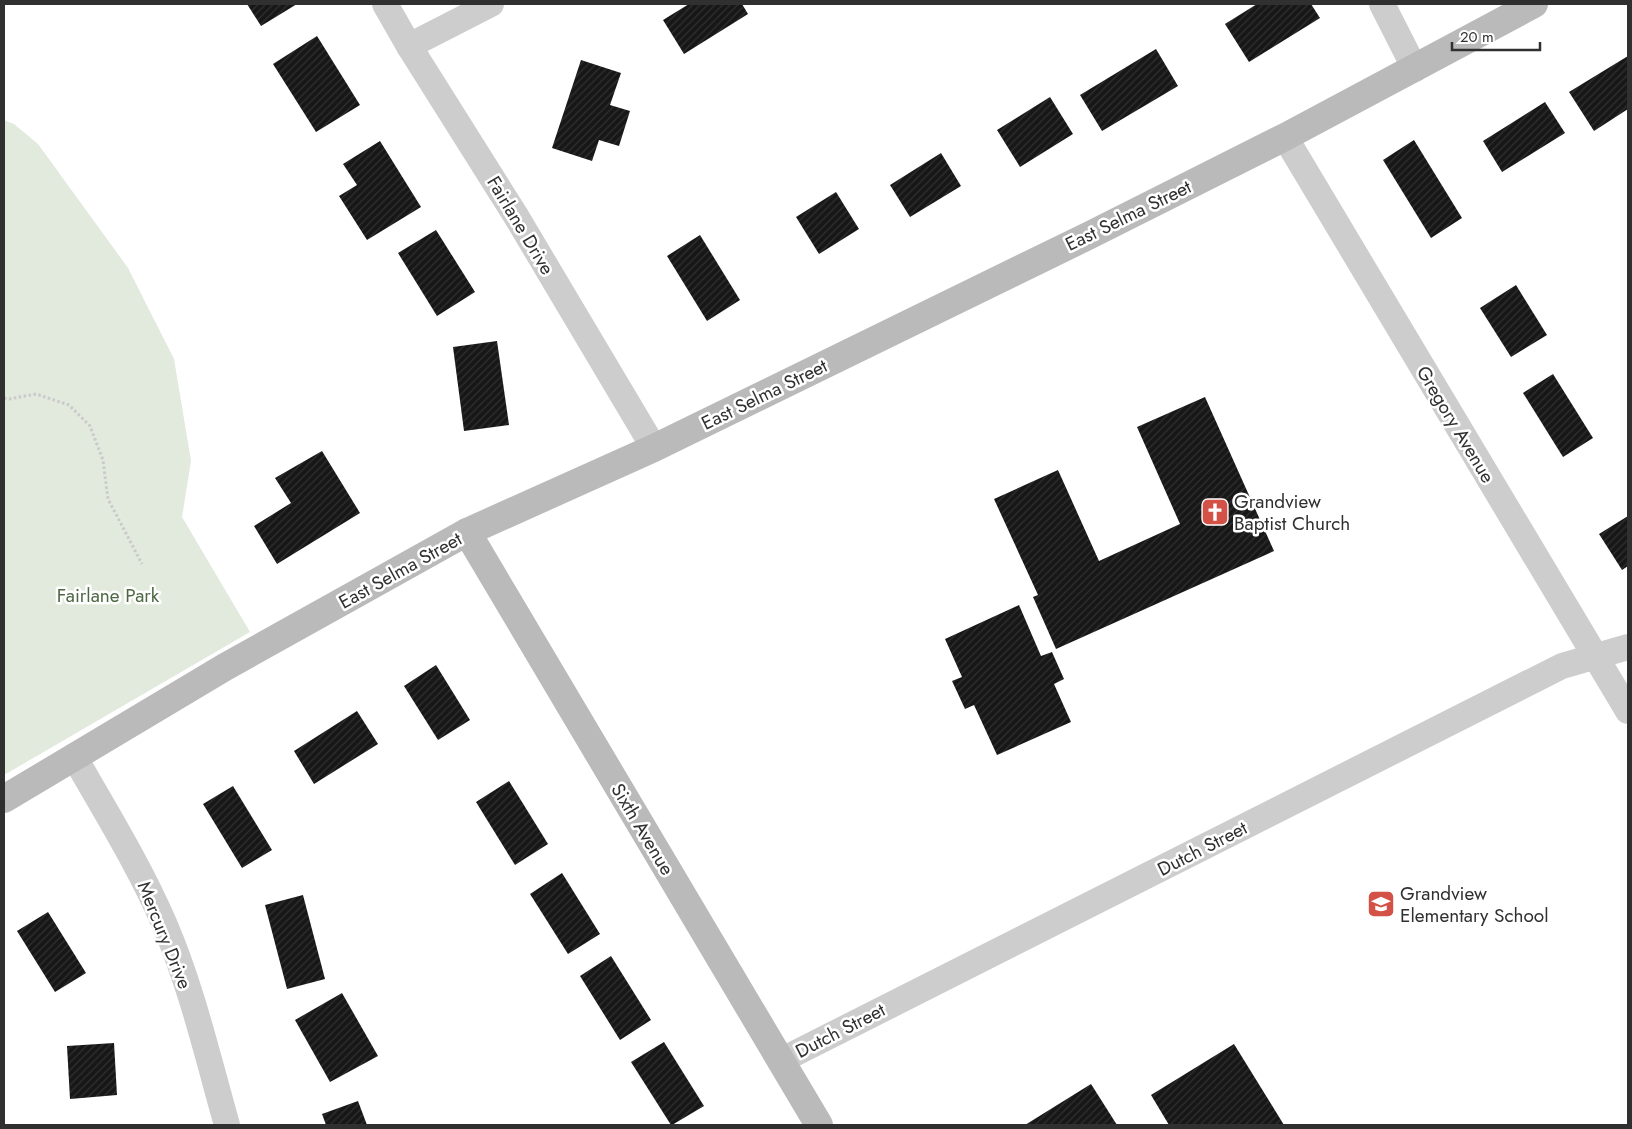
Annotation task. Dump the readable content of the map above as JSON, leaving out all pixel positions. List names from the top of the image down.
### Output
{
  "streets": {
    "street": [
      "East Selma Street",
      "Fairlane Drive",
      "Gregory Avenue",
      "Sixth Avenue",
      "Dutch Street",
      "Mercury Drive"
    ]
  },
  "crossings": [
    ["East Selma Street", "Fairlane Drive"],
    ["East Selma Street", "Gregory Avenue"],
    ["East Selma Street", "Sixth Avenue"],
    ["East Selma Street", "Mercury Drive"],
    ["Gregory Avenue", "Dutch Street"],
    ["Sixth Avenue", "Dutch Street"]
  ],
  "parks": ["Fairlane Park"],
  "places": {
    "church": ["Grandview Baptist Church"],
    "school or university": ["Grandview Elementary School"]
  },
  "scale_bar": "20 m"
}
